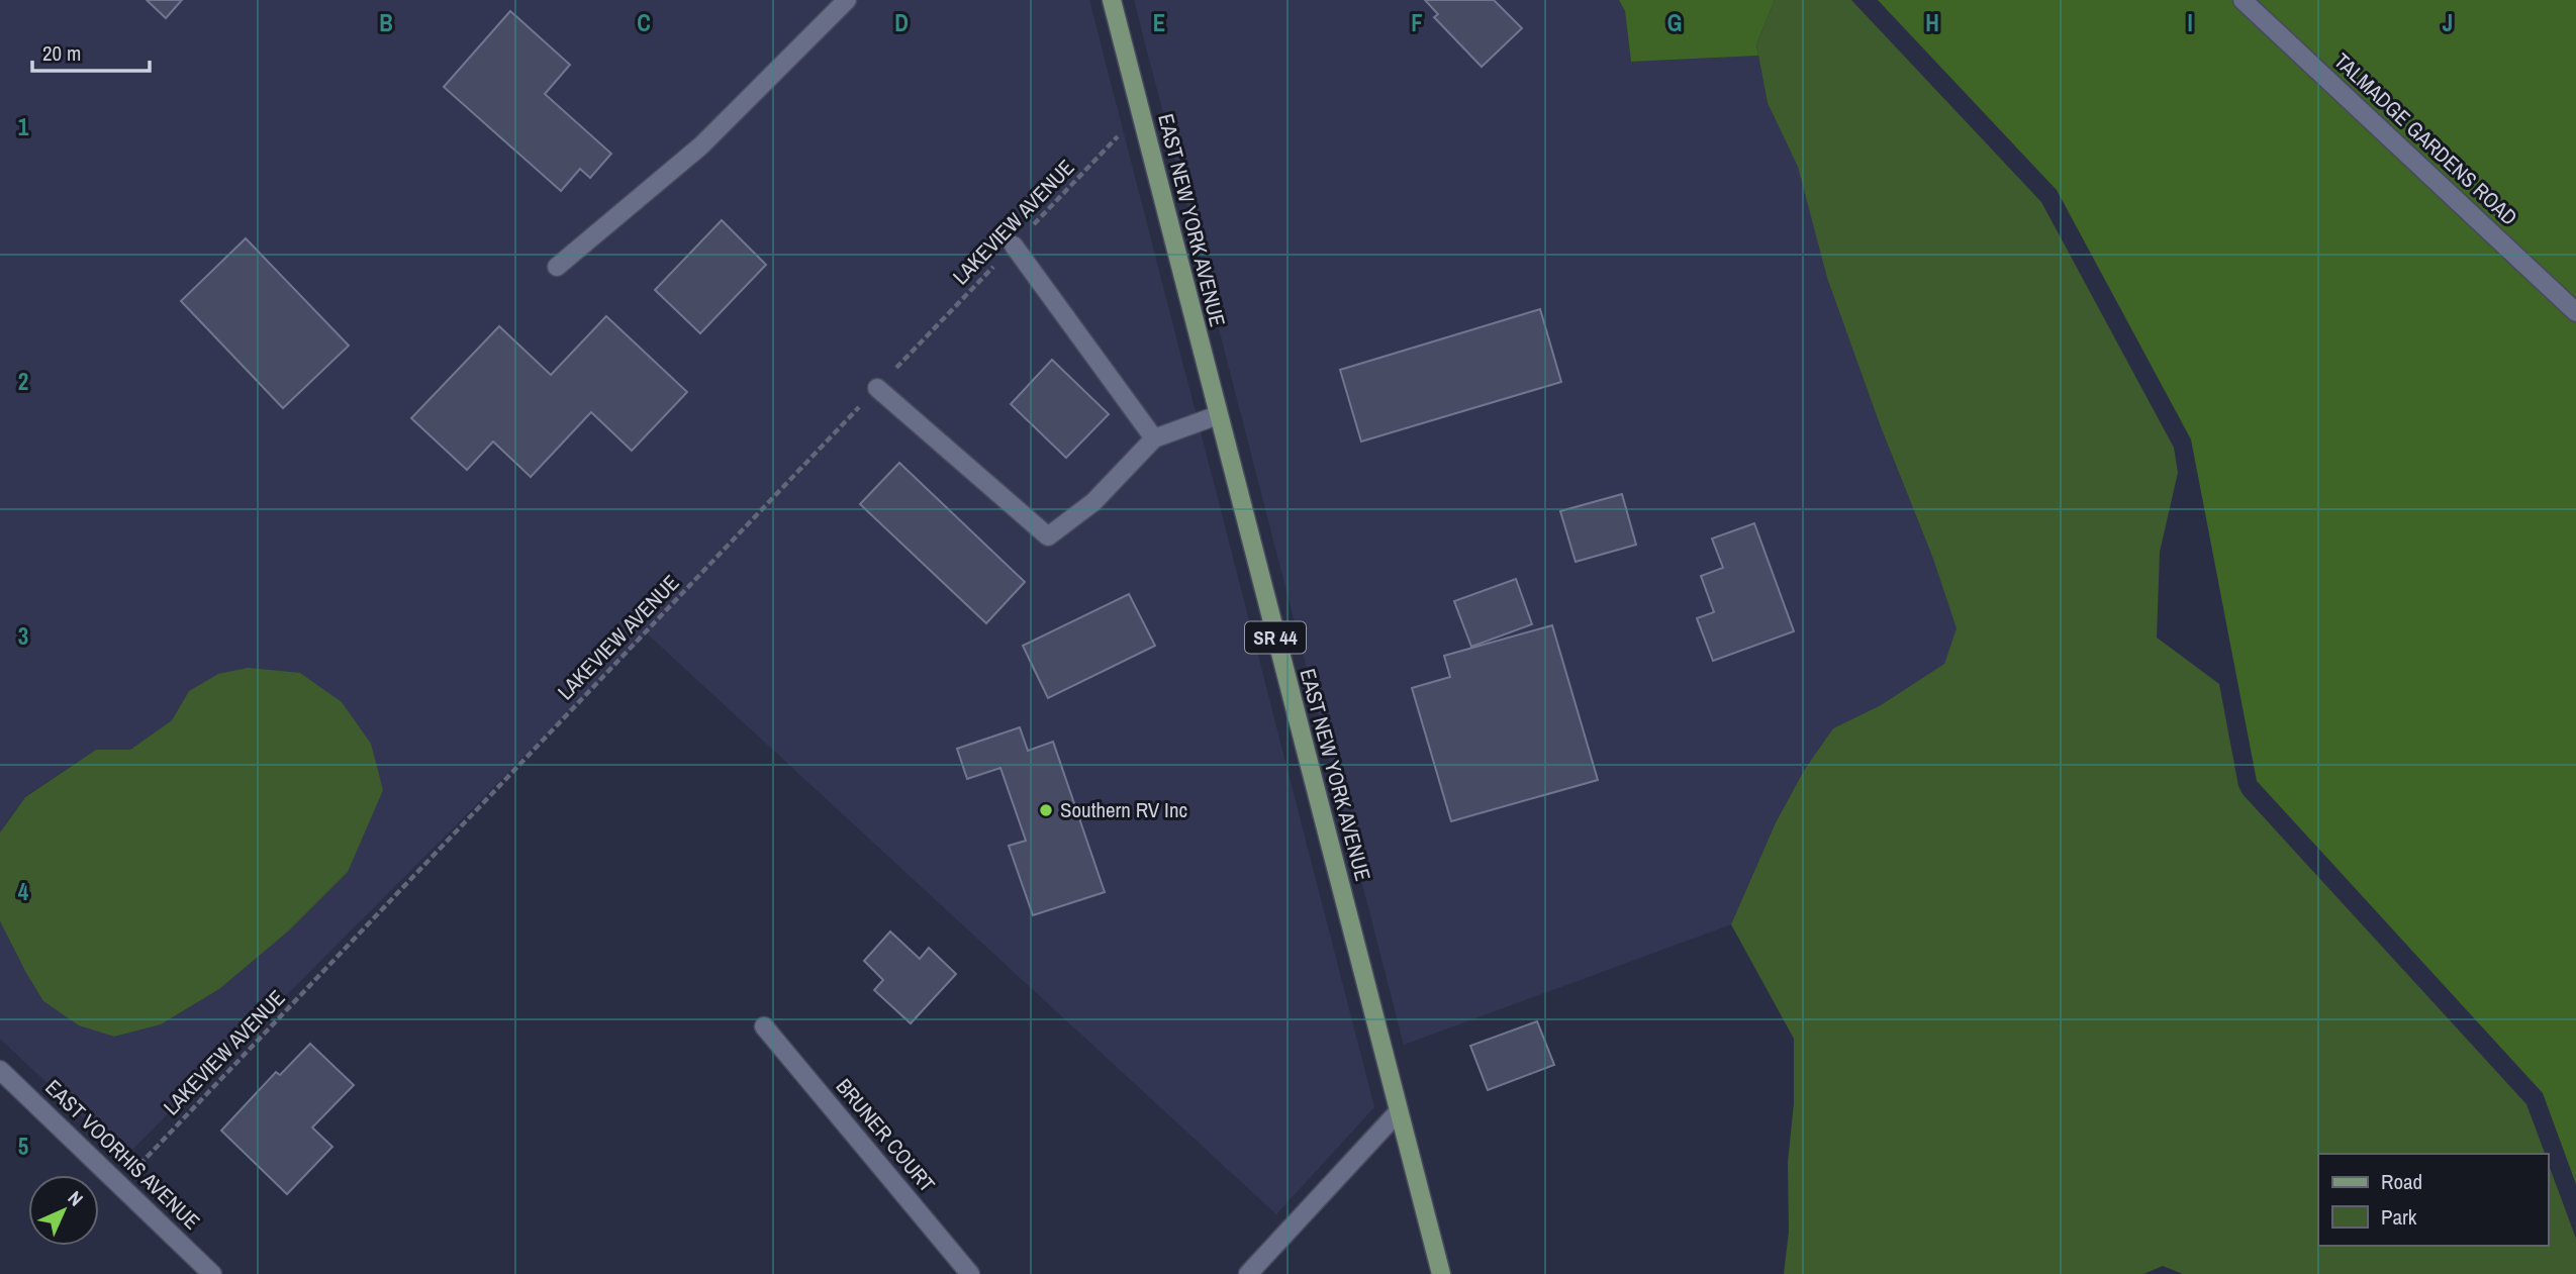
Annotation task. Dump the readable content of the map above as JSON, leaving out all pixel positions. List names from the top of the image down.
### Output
{
  "streets": {
    "main road": ["EAST NEW YORK AVENUE", "SR 44"],
    "street": ["TALMADGE GARDENS ROAD", "BRUNER COURT", "EAST VOORHIS AVENUE"],
    "path": ["LAKEVIEW AVENUE"]
  },
  "crossings": [
    ["EAST NEW YORK AVENUE", "LAKEVIEW AVENUE"],
    ["LAKEVIEW AVENUE", "EAST VOORHIS AVENUE"]
  ],
  "places": ["Southern RV Inc"],
  "legend": ["Road", "Park"],
  "scale_bar": "20 m",
  "north": "top right",
  "grid": {
    "columns": [
      "B",
      "C",
      "D",
      "E",
      "F",
      "G",
      "H",
      "I",
      "J"
    ],
    "rows": [
      "1",
      "2",
      "3",
      "4",
      "5"
    ]
  }
}
